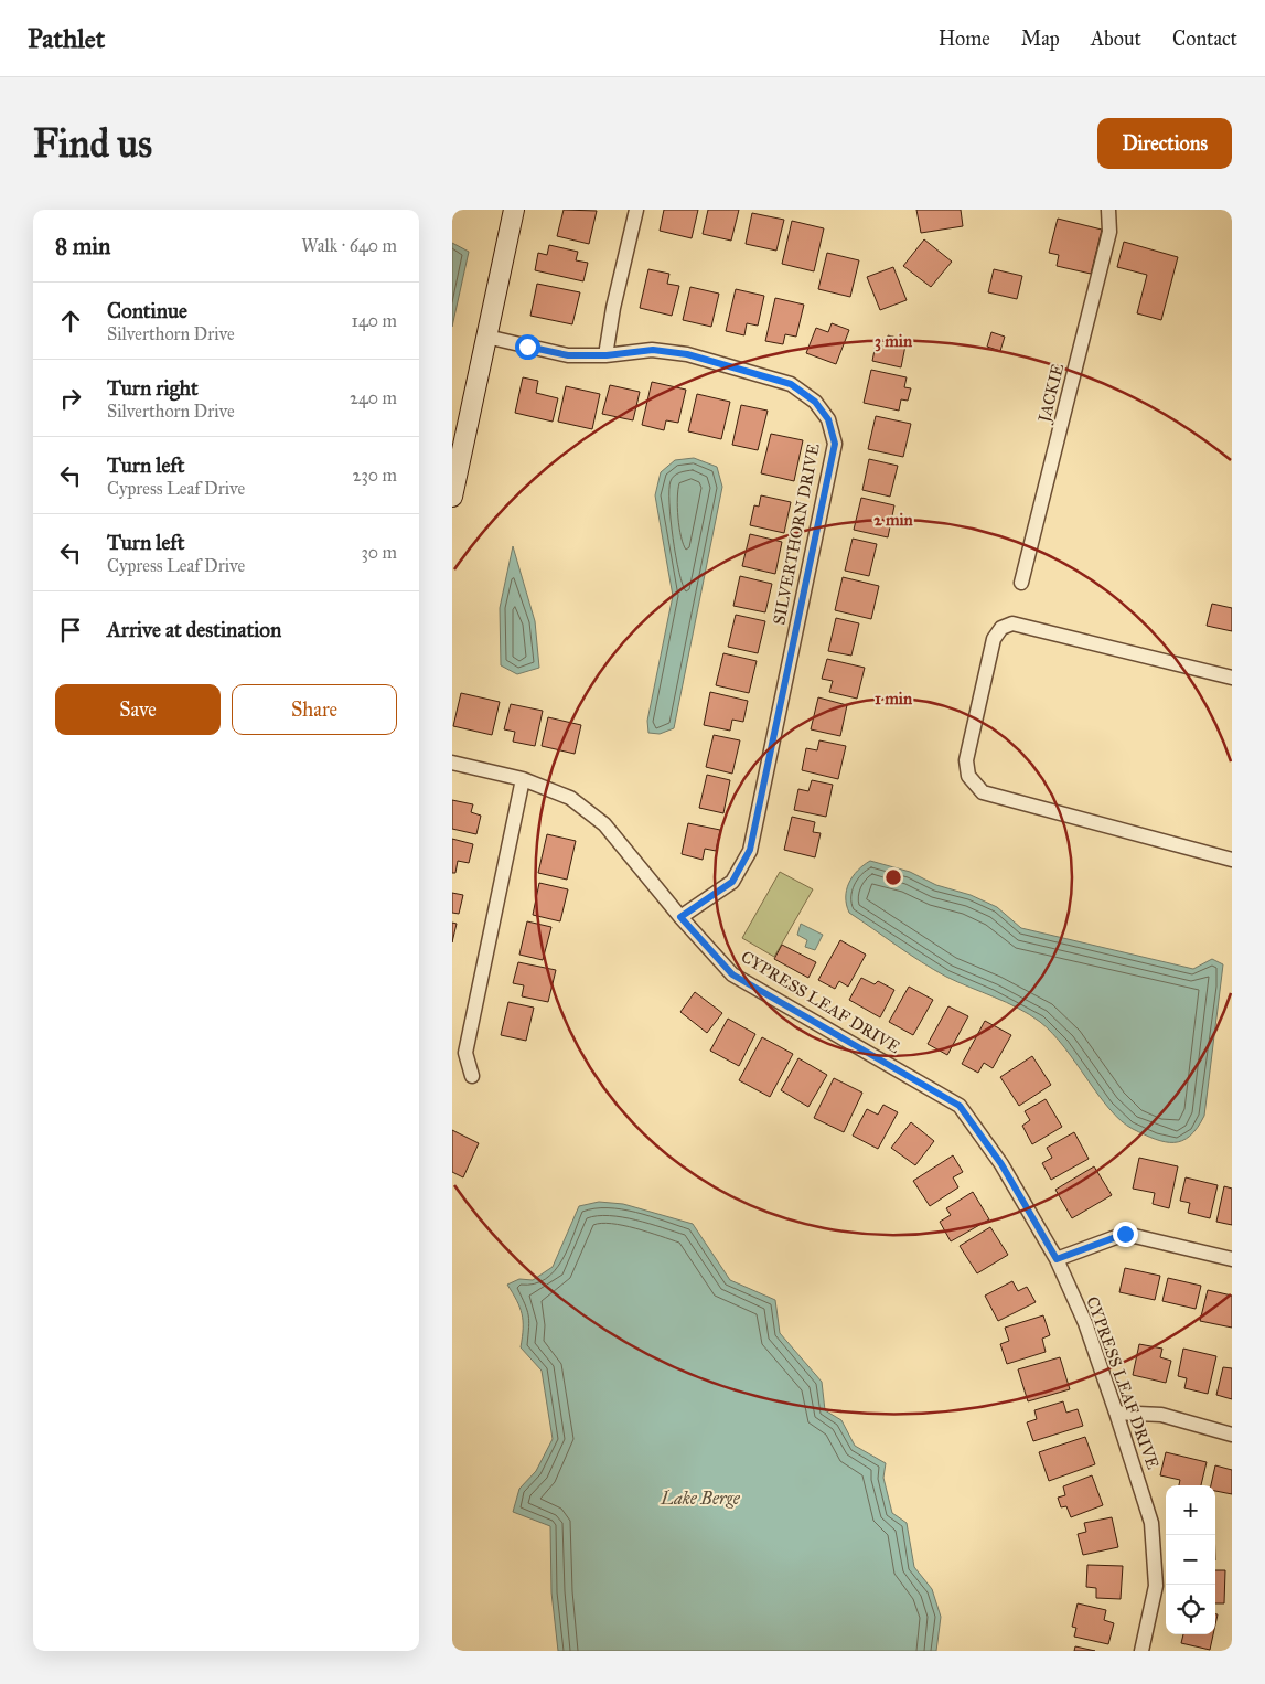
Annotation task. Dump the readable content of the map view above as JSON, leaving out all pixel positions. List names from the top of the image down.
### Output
{
  "streets": {
    "street": ["JACKIE", "SILVERTHORN DRIVE", "CYPRESS LEAF DRIVE"]
  },
  "crossings": [
    ["SILVERTHORN DRIVE", "CYPRESS LEAF DRIVE"]
  ],
  "water": ["Lake Berge"],
  "page": {
    "header": "Pathlet",
    "nav": [
      "Home",
      "Map",
      "About",
      "Contact"
    ],
    "buttons": [
      "Directions",
      ["Save", "Share"]
    ],
    "title": "Find us",
    "heading": ["8 min", "Walk · 640 m"],
    "list": [
      ["Continue", "Silverthorn Drive", "140 m"],
      ["Turn right", "Silverthorn Drive", "240 m"],
      ["Turn left", "Cypress Leaf Drive", "230 m"],
      ["Turn left", "Cypress Leaf Drive", "30 m"],
      "Arrive at destination"
    ],
    "map_buttons": ["+", "−"]
  },
  "rings": ["3 min", "2 min", "1 min"]
}
